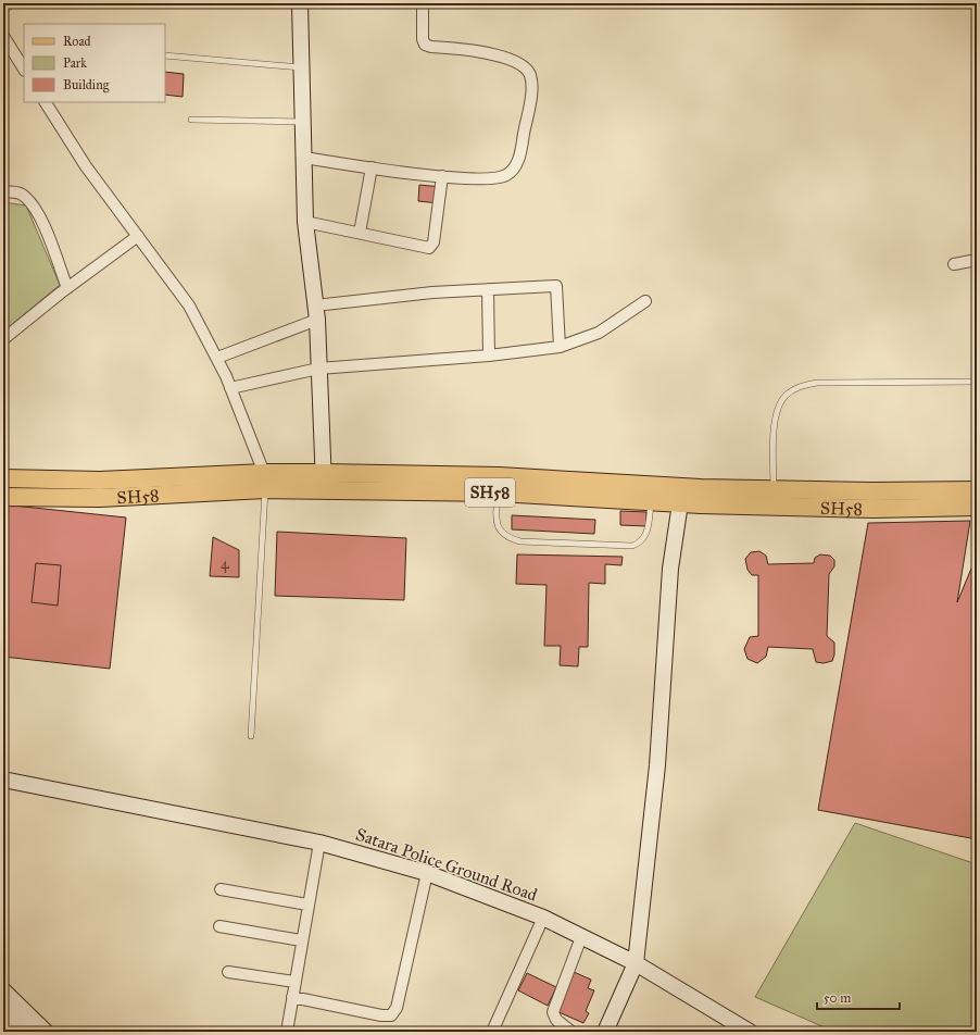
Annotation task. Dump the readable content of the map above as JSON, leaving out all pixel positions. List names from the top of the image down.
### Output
{
  "streets": {
    "main road": ["SH58", "Satara Police Ground Road"]
  },
  "house_numbers": ["4"],
  "legend": ["Road", "Park", "Building"],
  "scale_bar": "50 m"
}
